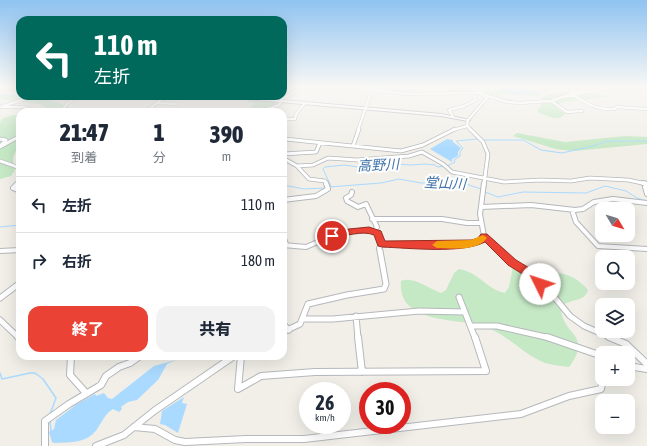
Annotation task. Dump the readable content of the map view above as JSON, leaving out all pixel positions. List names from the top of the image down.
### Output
{
  "water": ["高野川", "堂山川"],
  "north": "bottom right",
  "page": {
    "turn": ["110 m", "左折"],
    "eta": [
      "21:47",
      "到着",
      "1",
      "分",
      "390",
      "m"
    ],
    "list": [
      {
        "name": "左折",
        "value": "110 m"
      },
      {
        "name": "右折",
        "value": "180 m"
      }
    ],
    "map_buttons": ["+", "−"],
    "buttons": ["終了", "共有"],
    "speed": "26 km/h",
    "limit": "30"
  }
}
